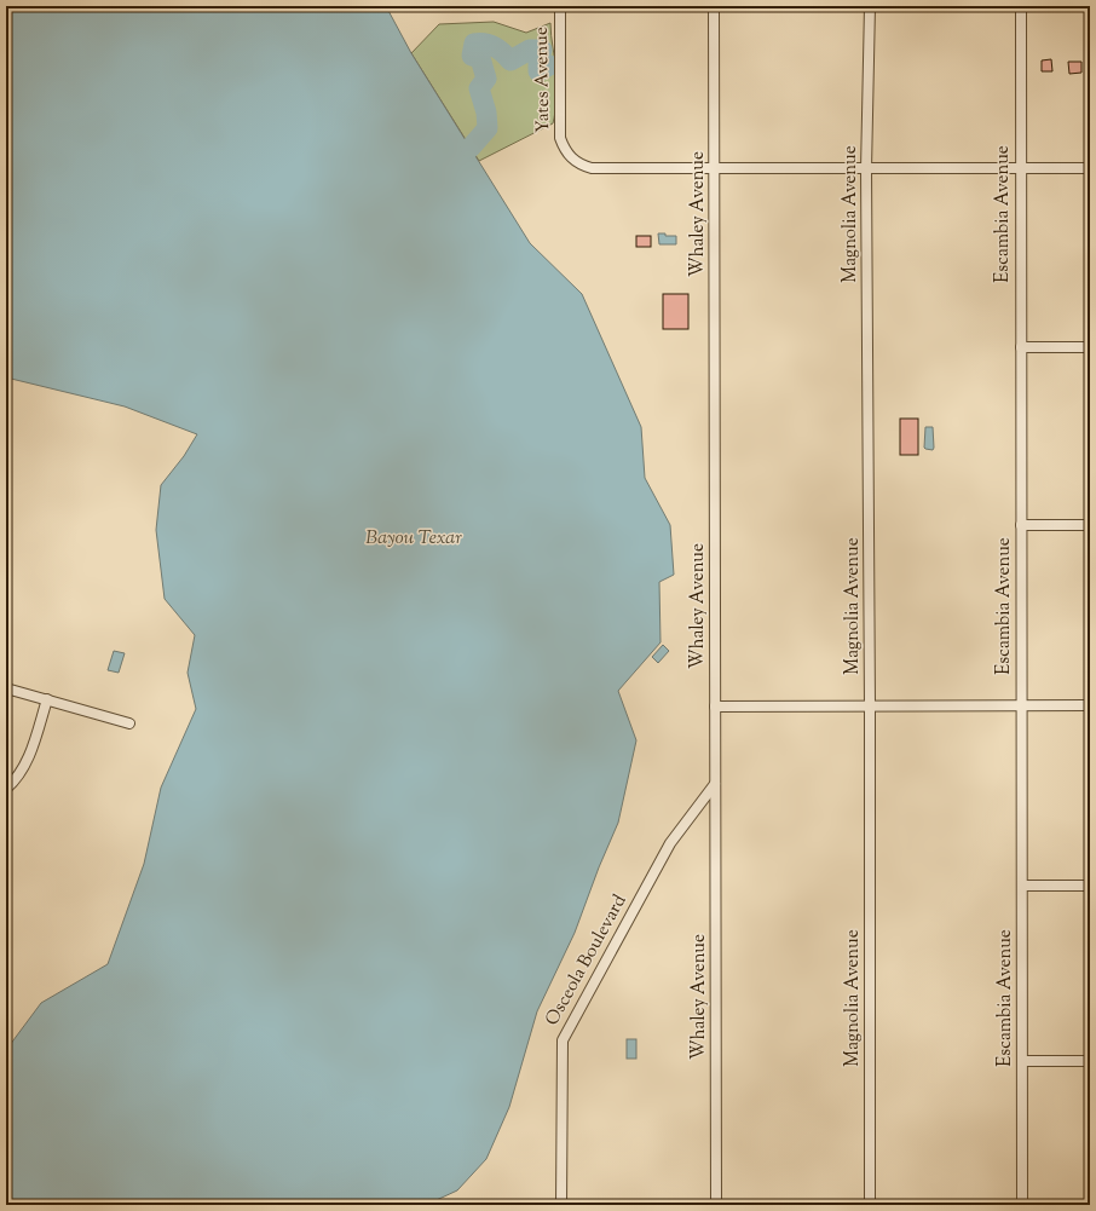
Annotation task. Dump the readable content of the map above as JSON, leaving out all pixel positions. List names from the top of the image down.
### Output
{
  "streets": {
    "street": [
      "Yates Avenue",
      "Whaley Avenue",
      "Magnolia Avenue",
      "Escambia Avenue",
      "Osceola Boulevard"
    ]
  },
  "crossings": [
    ["Yates Avenue", "Whaley Avenue"],
    ["Whaley Avenue", "Osceola Boulevard"]
  ],
  "water": ["Bayou Texar"]
}
